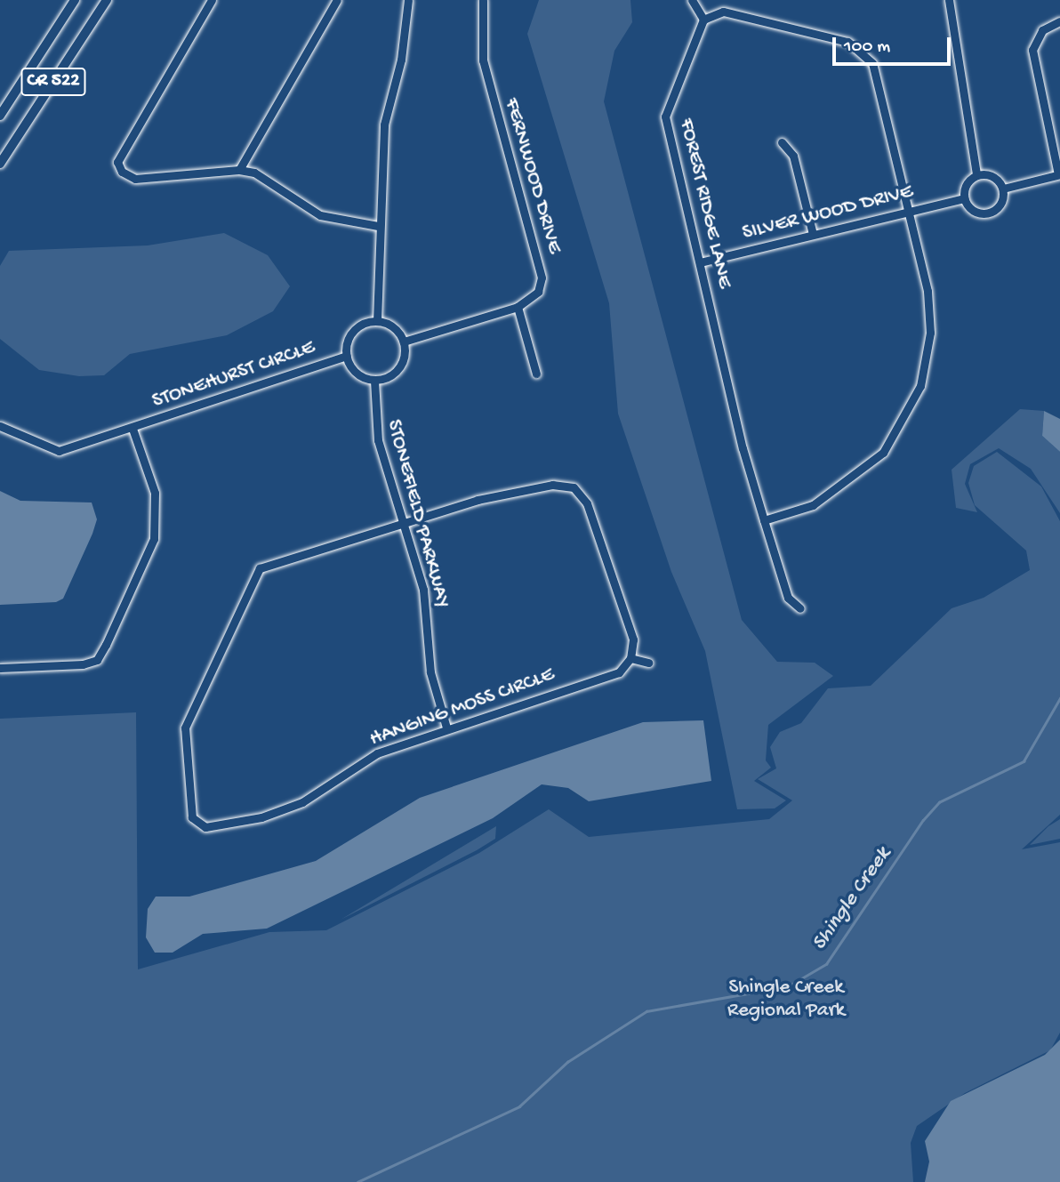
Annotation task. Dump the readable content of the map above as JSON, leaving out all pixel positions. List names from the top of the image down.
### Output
{
  "streets": {
    "main road": ["CR 522"],
    "street": [
      "FERNWOOD DRIVE",
      "FOREST RIDGE LANE",
      "SILVER WOOD DRIVE",
      "STONEHURST CIRCLE",
      "STONEFIELD PARKWAY",
      "HANGING MOSS CIRCLE"
    ]
  },
  "crossings": [
    ["FERNWOOD DRIVE", "STONEHURST CIRCLE"],
    ["FERNWOOD DRIVE", "STONEFIELD PARKWAY"],
    ["FOREST RIDGE LANE", "SILVER WOOD DRIVE"],
    ["STONEHURST CIRCLE", "STONEFIELD PARKWAY"],
    ["STONEFIELD PARKWAY", "HANGING MOSS CIRCLE"]
  ],
  "water": ["Shingle Creek"],
  "parks": ["Shingle Creek Regional Park"],
  "scale_bar": "100 m"
}
